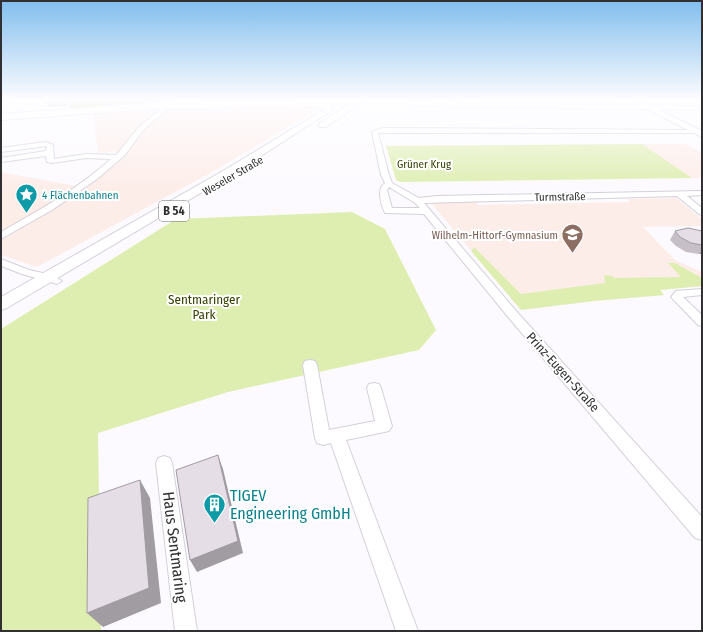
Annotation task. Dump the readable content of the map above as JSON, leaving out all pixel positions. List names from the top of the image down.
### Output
{
  "streets": {
    "main road": ["Weseler Straße", "B 54"],
    "street": ["Turmstraße", "Prinz-Eugen-Straße", "Haus Sentmaring"]
  },
  "crossings": [
    ["Turmstraße", "Prinz-Eugen-Straße"]
  ],
  "parks": ["Grüner Krug", "Sentmaringer Park"],
  "places": {
    "place": ["4 Flächenbahnen"],
    "school or university": ["Wilhelm-Hittorf-Gymnasium"],
    "building": ["TIGEV Engineering GmbH"]
  }
}
